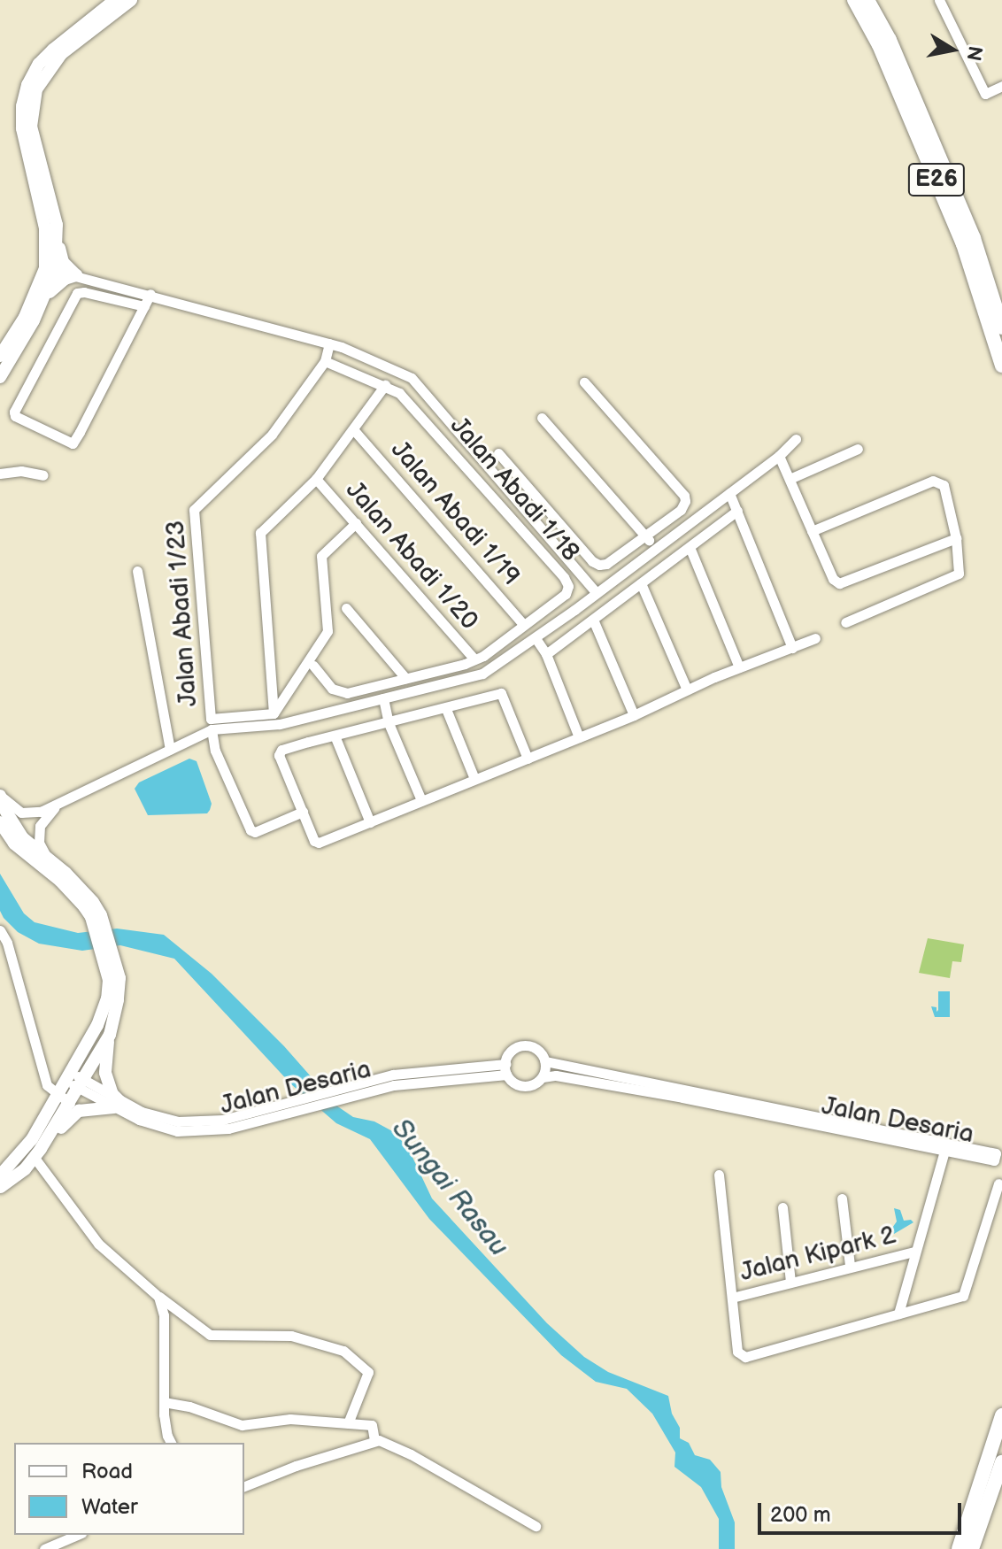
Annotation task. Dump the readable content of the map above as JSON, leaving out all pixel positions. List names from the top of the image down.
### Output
{
  "streets": {
    "highway": ["E26"],
    "street": [
      "Jalan Abadi 1/18",
      "Jalan Abadi 1/19",
      "Jalan Abadi 1/20",
      "Jalan Abadi 1/23",
      "Jalan Desaria",
      "Jalan Kipark 2"
    ]
  },
  "crossings": [
    ["Jalan Abadi 1/18", "Jalan Abadi 1/19"],
    ["Jalan Abadi 1/18", "Jalan Abadi 1/20"],
    ["Jalan Abadi 1/18", "Jalan Abadi 1/23"]
  ],
  "water": ["Sungai Rasau"],
  "legend": ["Road", "Water"],
  "scale_bar": "200 m",
  "north": "right"
}
